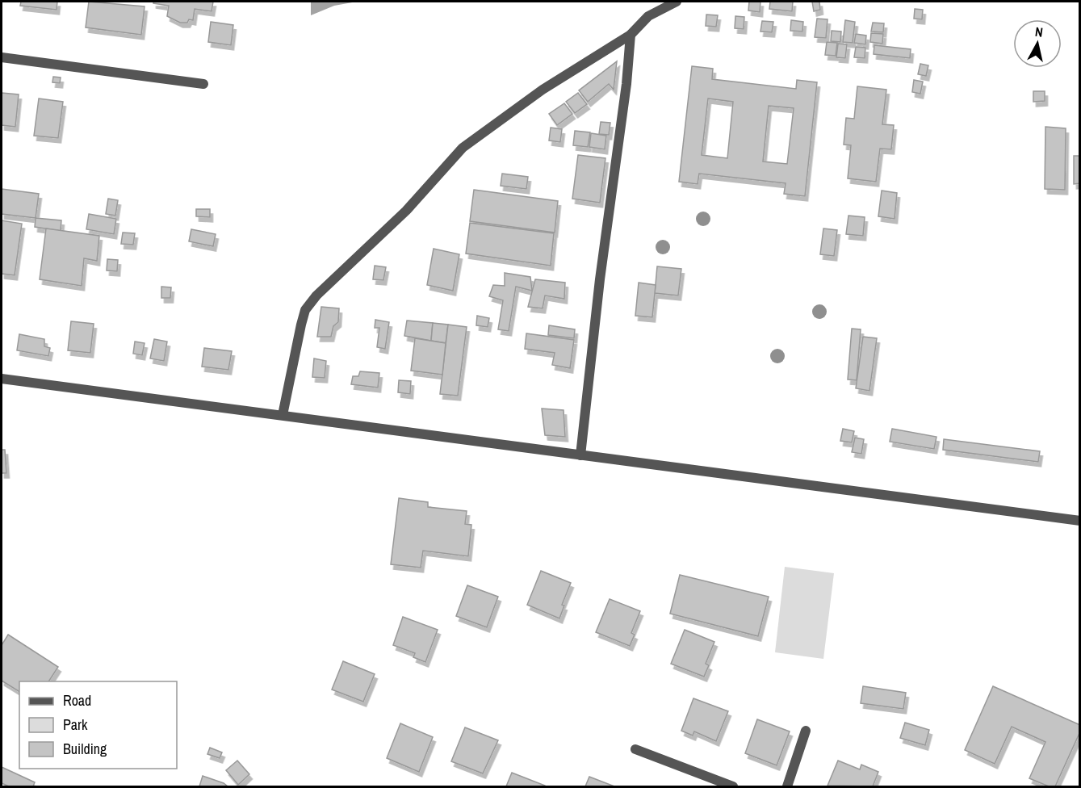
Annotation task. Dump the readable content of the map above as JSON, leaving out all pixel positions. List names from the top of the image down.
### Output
{
  "legend": ["Road", "Park", "Building"],
  "north": "top"
}
